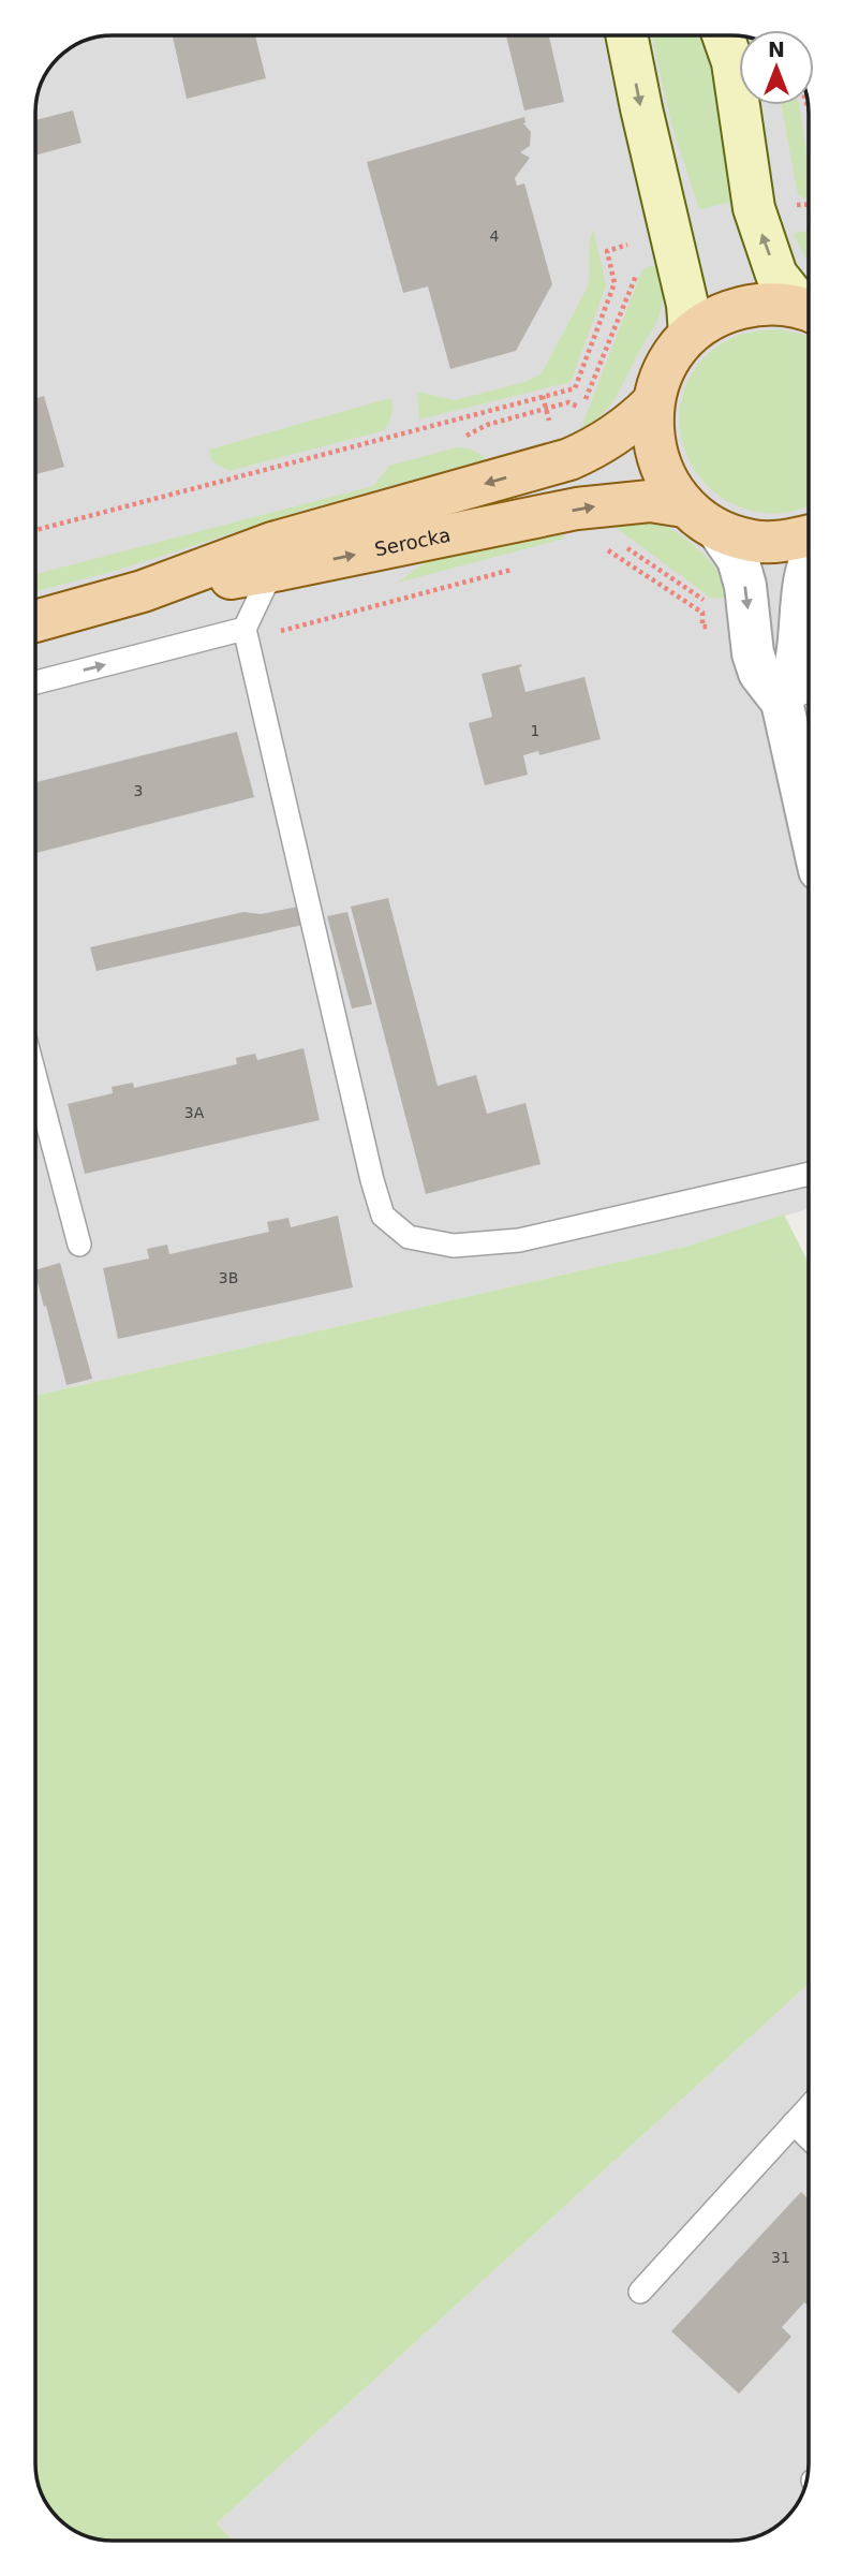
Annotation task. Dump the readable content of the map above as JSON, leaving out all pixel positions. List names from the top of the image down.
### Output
{
  "streets": {
    "main road": ["Serocka"]
  },
  "house_numbers": [
    "4",
    "1",
    "3",
    "3A",
    "3B",
    "31"
  ],
  "north": "top"
}
